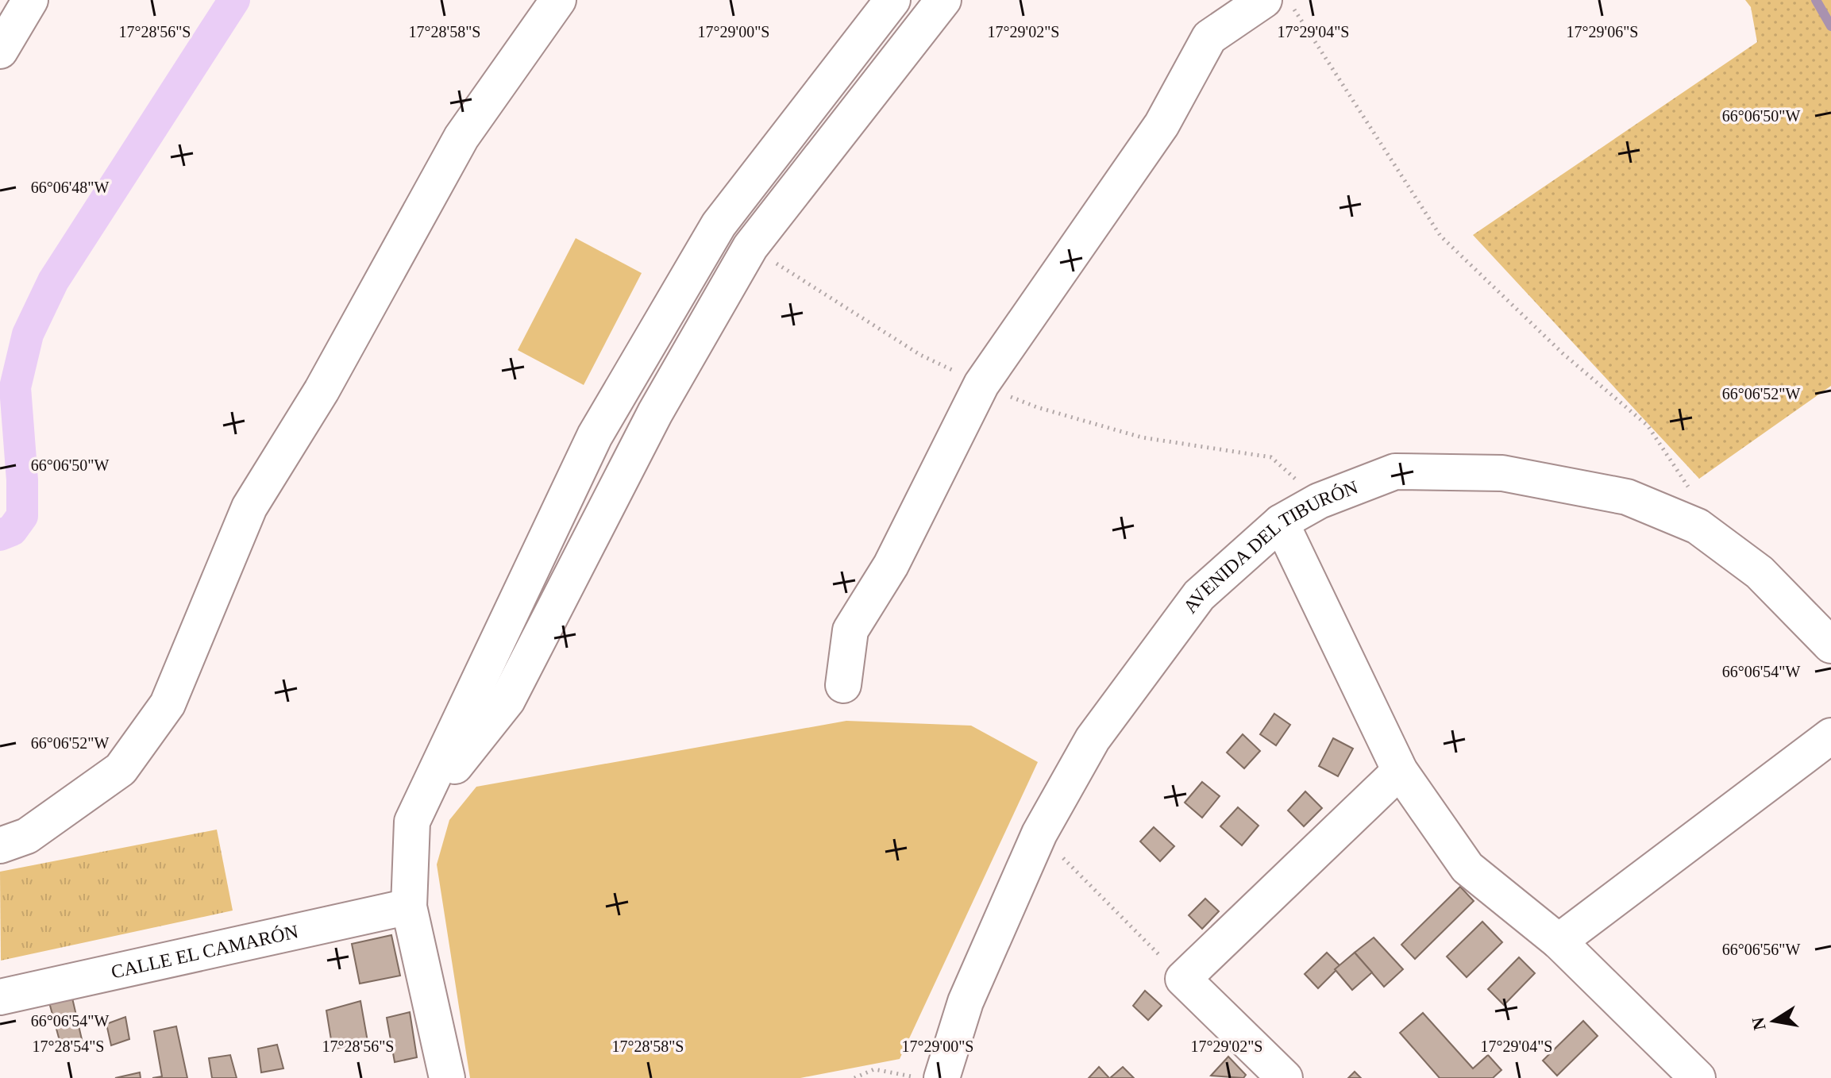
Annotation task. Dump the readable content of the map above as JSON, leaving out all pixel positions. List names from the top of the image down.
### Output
{
  "streets": {
    "street": ["AVENIDA DEL TIBURÓN", "CALLE EL CAMARÓN"]
  },
  "north": "left",
  "coordinates": [
    "17°28'56\"S",
    "17°28'58\"S",
    "17°29'00\"S",
    "17°29'02\"S",
    "17°29'04\"S",
    "17°29'06\"S",
    "66°06'50\"W",
    "66°06'48\"W",
    "66°06'52\"W",
    "66°06'54\"W",
    "66°06'56\"W",
    "17°28'54\"S"
  ]
}
